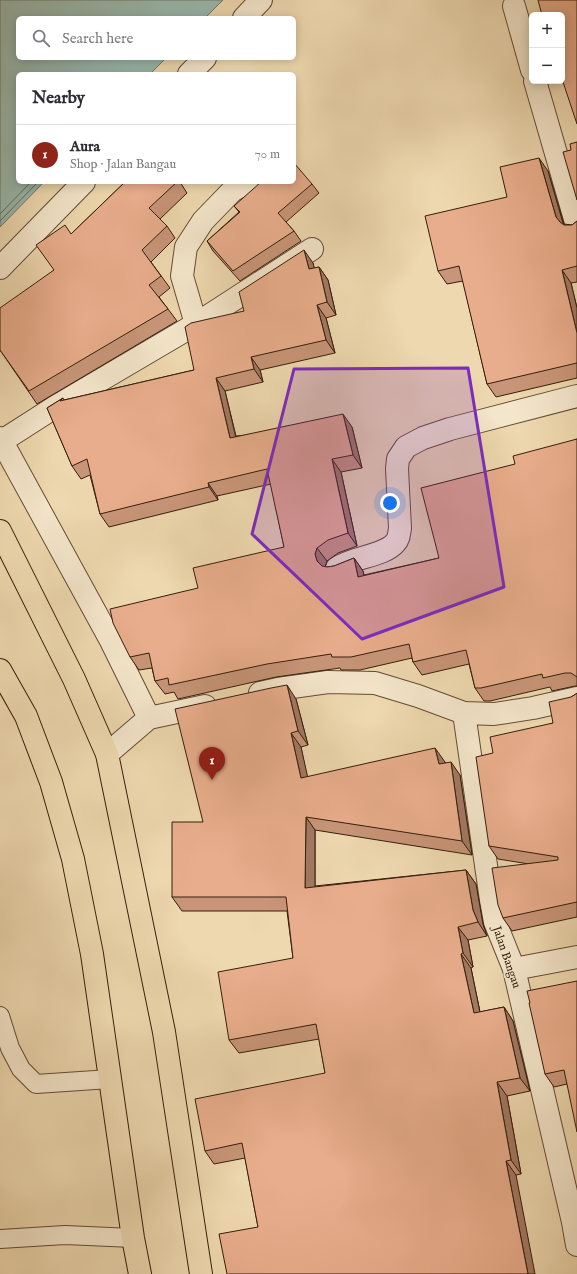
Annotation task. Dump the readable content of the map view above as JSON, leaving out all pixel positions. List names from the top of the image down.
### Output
{
  "streets": {
    "street": ["Jalan Bangau"]
  },
  "page": {
    "map_buttons": ["+", "−"],
    "search": "Search here",
    "heading": "Nearby",
    "list": [
      {
        "mark": "1",
        "name": "Aura",
        "note": "Shop · Jalan Bangau",
        "value": "70 m"
      }
    ],
    "pins": "1"
  }
}
